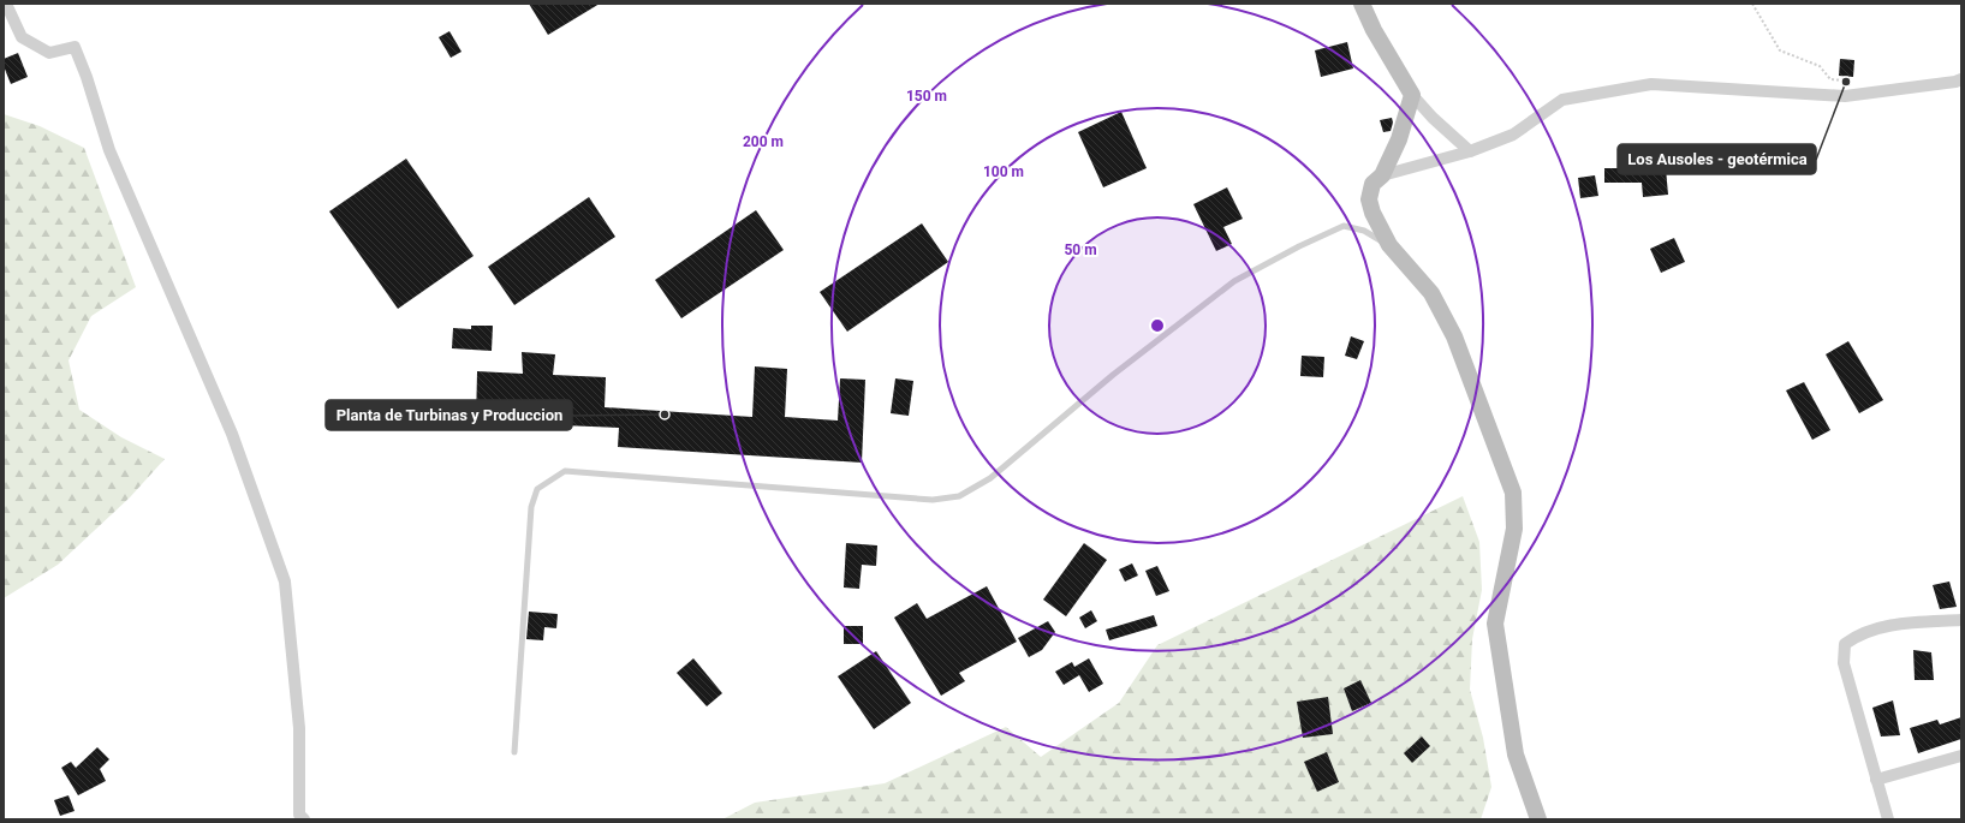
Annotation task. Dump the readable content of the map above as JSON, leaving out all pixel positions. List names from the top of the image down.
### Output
{
  "places": ["Los Ausoles - geotérmica", "Planta de Turbinas y Produccion"],
  "rings": [
    "150 m",
    "200 m",
    "100 m",
    "50 m"
  ]
}
